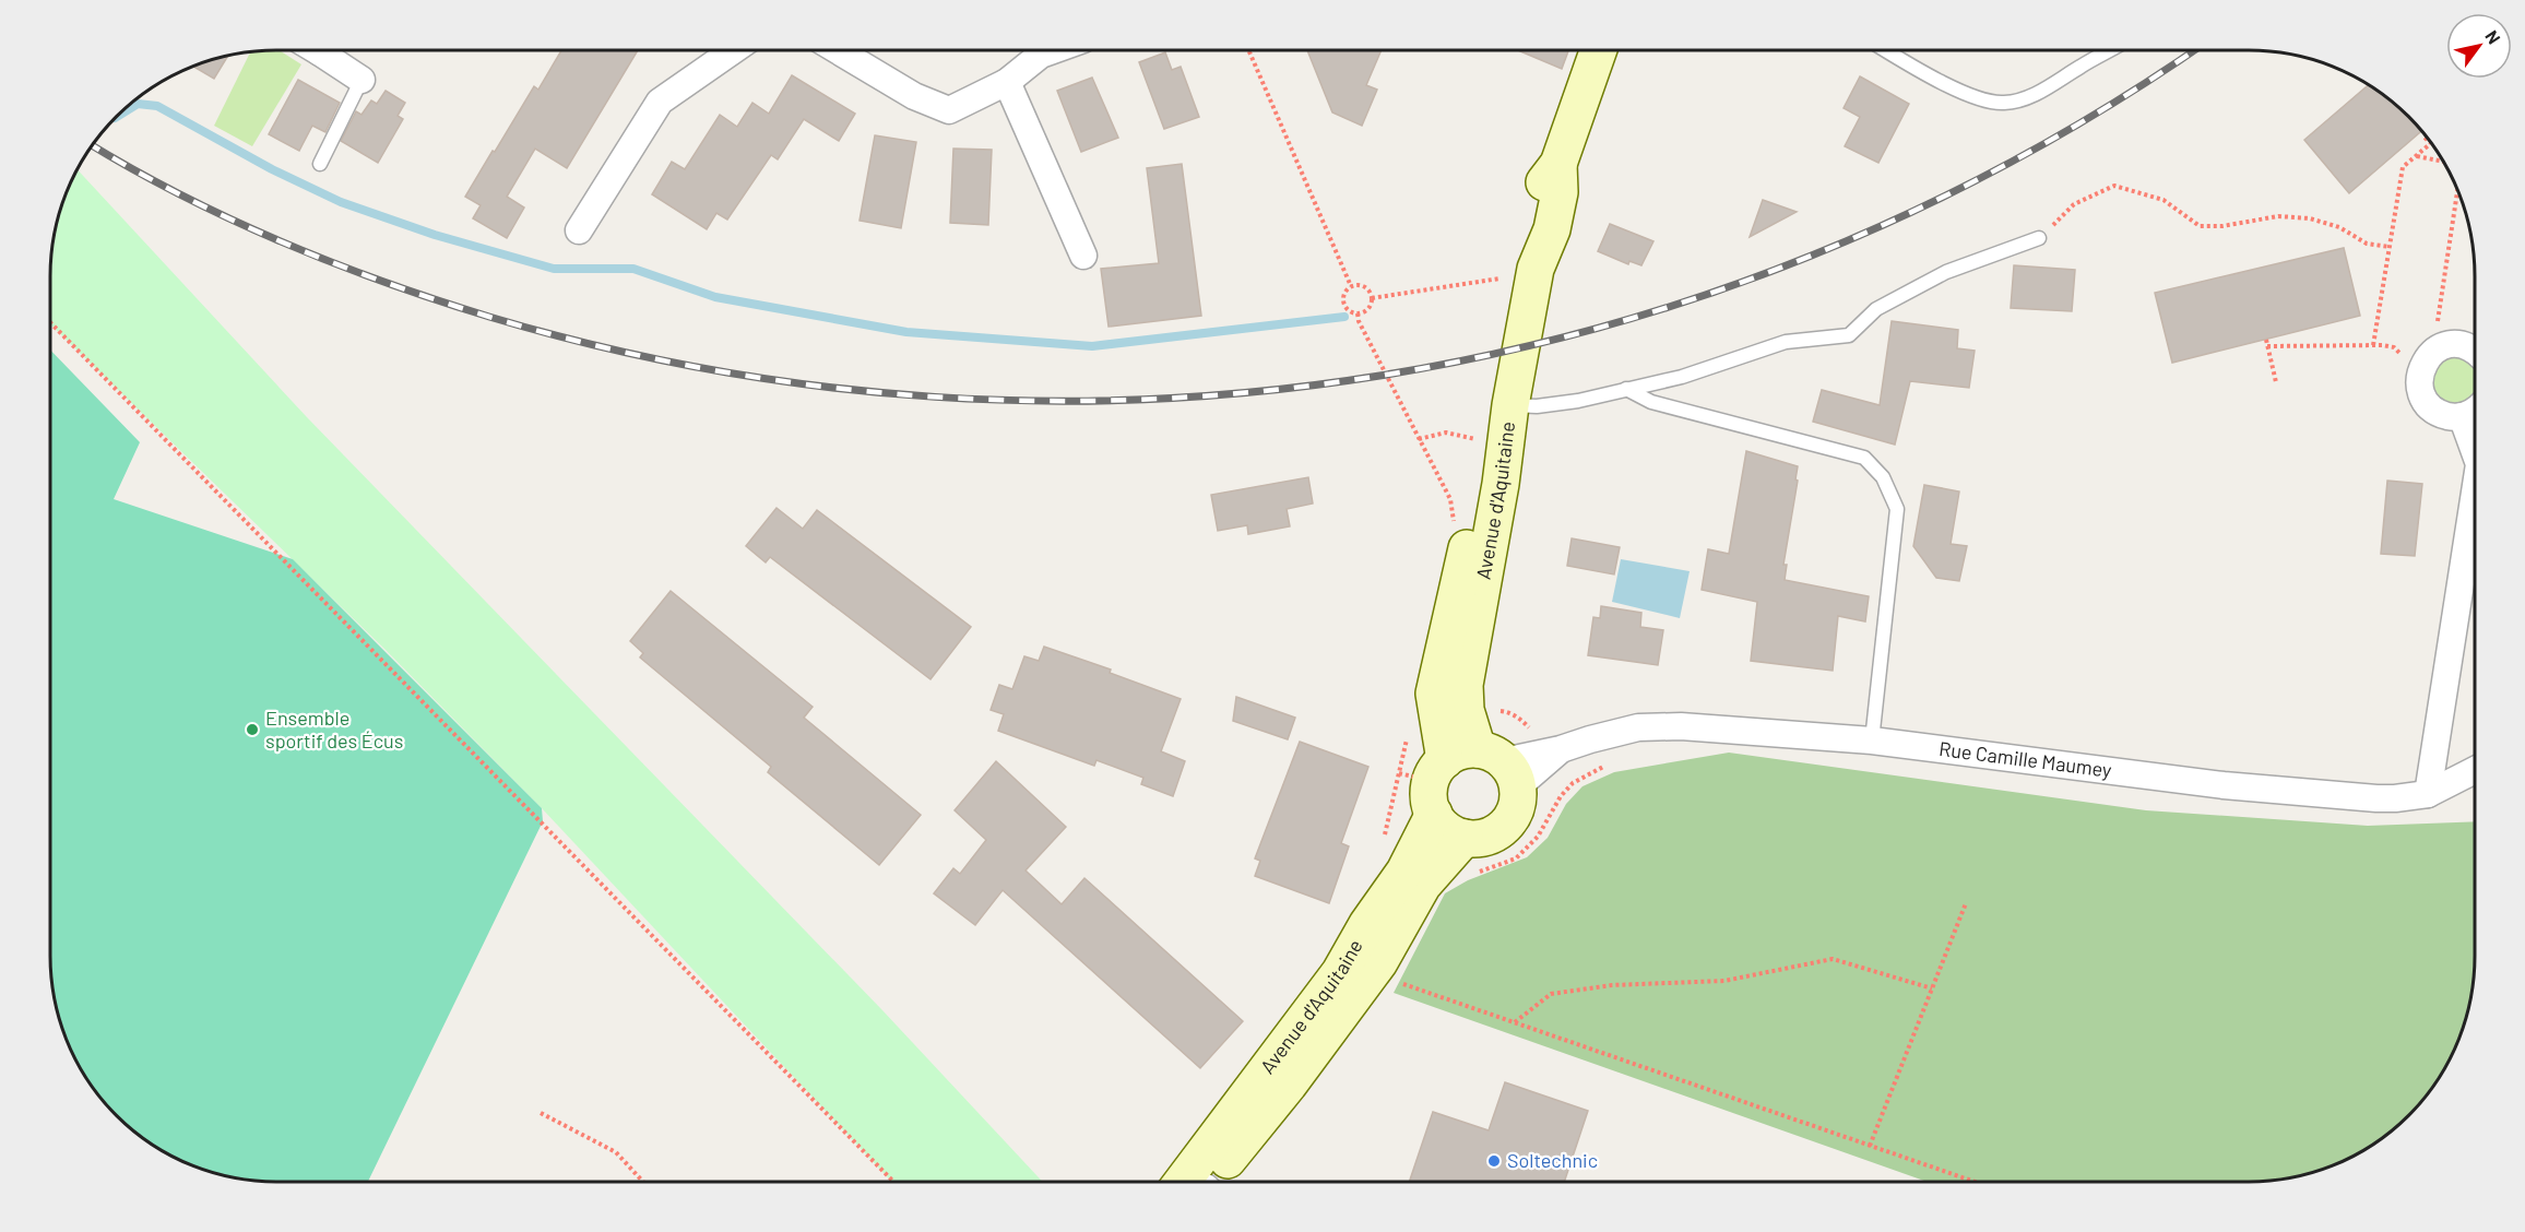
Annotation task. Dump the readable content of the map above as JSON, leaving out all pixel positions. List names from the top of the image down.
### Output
{
  "streets": {
    "street": ["Avenue d'Aquitaine", "Rue Camille Maumey"]
  },
  "crossings": [
    ["Avenue d'Aquitaine", "Rue Camille Maumey"]
  ],
  "places": ["Ensemble sportif des Écus", "Soltechnic"],
  "north": "top right"
}
